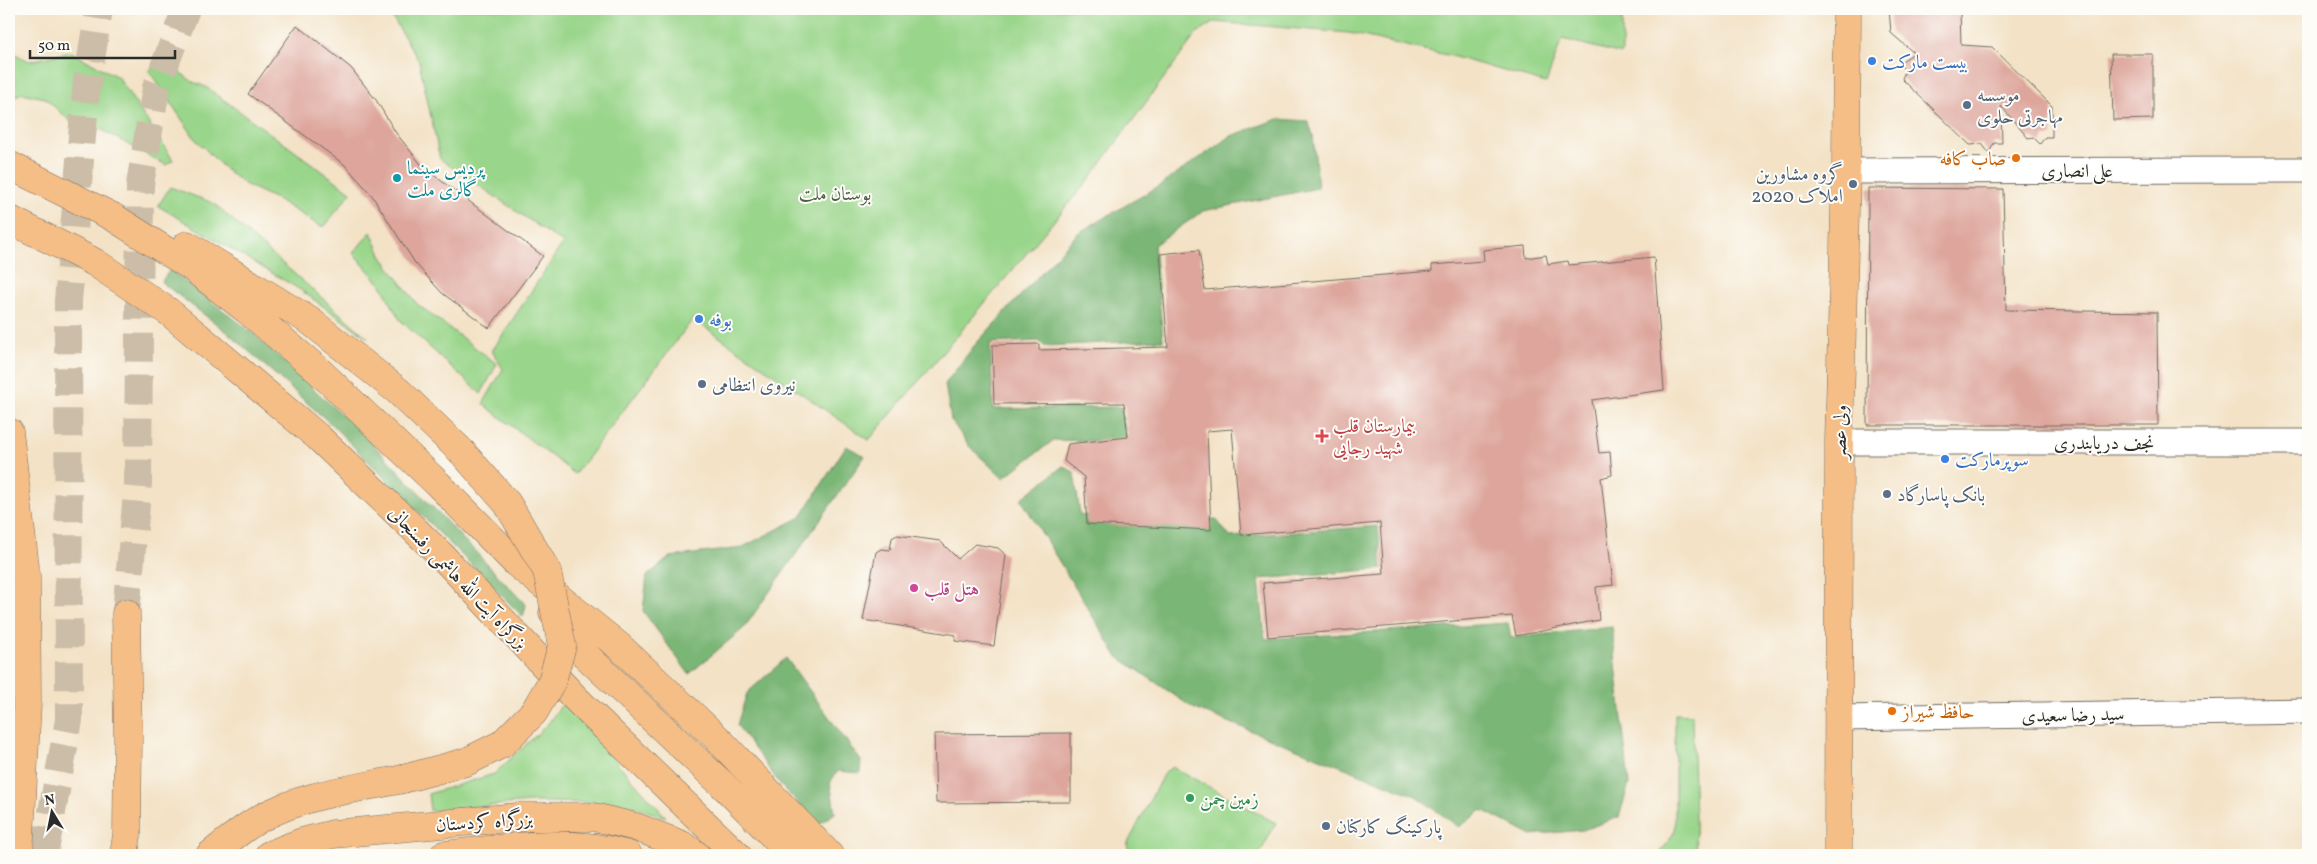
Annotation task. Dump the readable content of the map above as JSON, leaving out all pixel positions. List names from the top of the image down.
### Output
{
  "streets": {
    "main road": ["ولی عصر", "بزرگراه آیت الله هاشمی رفسنجانی", "بزرگراه کردستان"],
    "street": ["علی انصاری", "نجف دریابندری", "سید رضا سعیدی"]
  },
  "crossings": [
    ["علی انصاری", "ولی عصر"],
    ["ولی عصر", "نجف دریابندری"],
    ["ولی عصر", "سید رضا سعیدی"]
  ],
  "parks": ["بوستان ملت"],
  "places": {
    "other": [
      "بیست مارکت",
      "موسسه مهاجرتی حلوی",
      "صاب کافه",
      "پردیس سینما گالری ملت",
      "گروه مشاورین املاک 2020",
      "بوفه",
      "نیروی انتظامی",
      "سوپرمارکت",
      "بانک پاسارگاد",
      "هتل قلب",
      "حافظ شیراز",
      "زمین چمن",
      "پارکینگ کارکنان"
    ],
    "health": ["بیمارستان قلب شهید رجایی"]
  },
  "scale_bar": "50 m",
  "north": "top"
}
